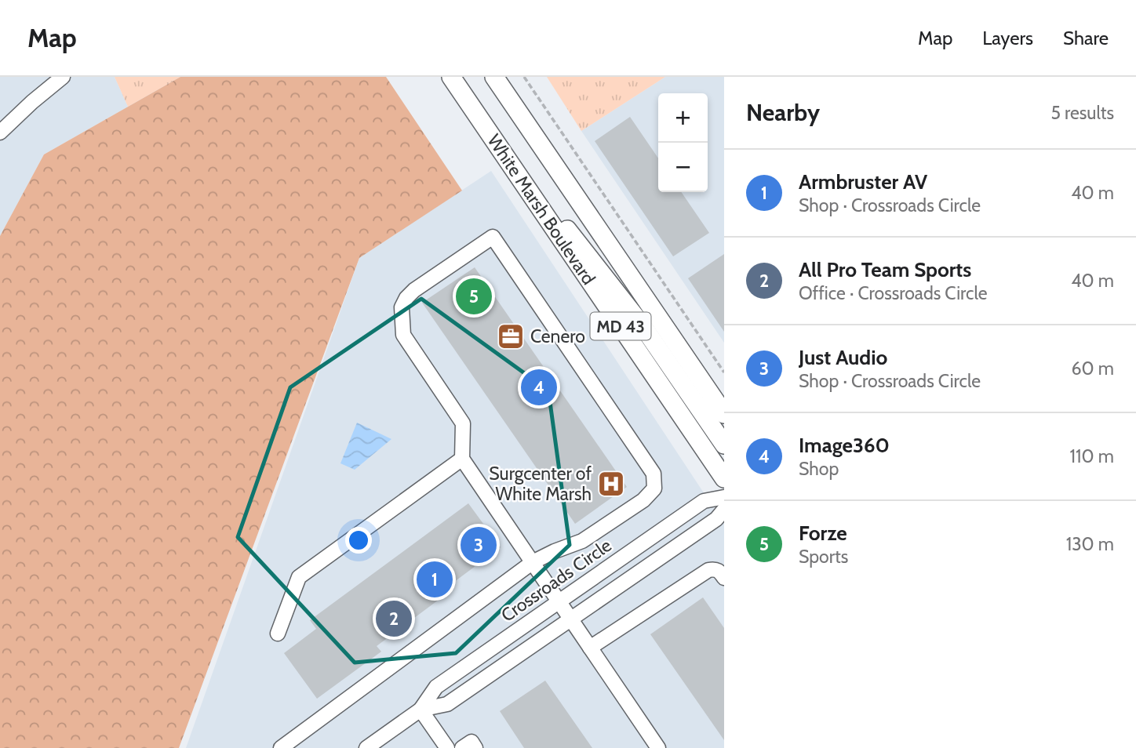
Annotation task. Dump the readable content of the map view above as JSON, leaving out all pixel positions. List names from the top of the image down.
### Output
{
  "streets": {
    "main road": ["White Marsh Boulevard", "MD 43"],
    "street": ["Crossroads Circle"]
  },
  "places": {
    "office": ["Cenero"],
    "hospital": ["Surgcenter of White Marsh"]
  },
  "page": {
    "header": "Map",
    "nav": ["Map", "Layers", "Share"],
    "heading": ["Nearby", "5 results"],
    "map_buttons": ["+", "−"],
    "list": [
      {
        "mark": "1",
        "name": "Armbruster AV",
        "note": "Shop · Crossroads Circle",
        "value": "40 m"
      },
      {
        "mark": "2",
        "name": "All Pro Team Sports",
        "note": "Office · Crossroads Circle",
        "value": "40 m"
      },
      {
        "mark": "3",
        "name": "Just Audio",
        "note": "Shop · Crossroads Circle",
        "value": "60 m"
      },
      {
        "mark": "4",
        "name": "Image360",
        "note": "Shop",
        "value": "110 m"
      },
      {
        "mark": "5",
        "name": "Forze",
        "note": "Sports",
        "value": "130 m"
      }
    ],
    "pins": [
      "5",
      "4",
      "3",
      "1",
      "2"
    ]
  }
}
